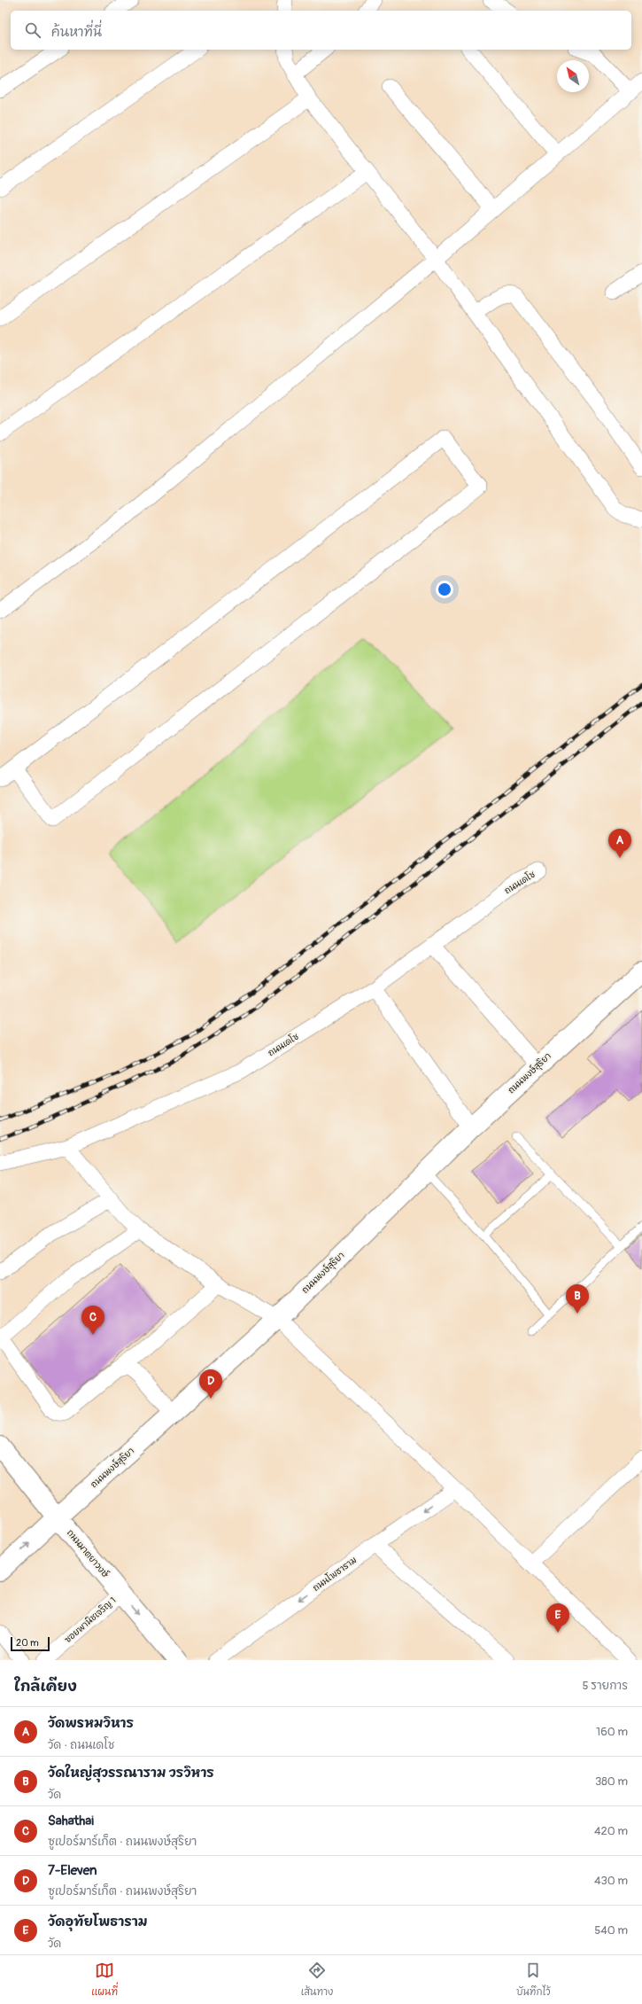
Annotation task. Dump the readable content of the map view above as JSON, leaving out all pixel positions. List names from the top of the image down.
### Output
{
  "streets": {
    "main road": ["ถนนพงษ์สุริยา", "ถนนมาตยาวงษ์"],
    "street": ["ถนนเดโช", "ถนนโพธาราม", "ซอยพานิชเจริญ 1"]
  },
  "crossings": [
    ["ถนนพงษ์สุริยา", "ถนนมาตยาวงษ์"],
    ["ถนนมาตยาวงษ์", "ซอยพานิชเจริญ 1"]
  ],
  "one_way": ["ถนนโพธาราม"],
  "scale_bar": "20 m",
  "north": "top left",
  "page": {
    "search": "ค้นหาที่นี่",
    "pins": [
      "A",
      "B",
      "C",
      "D",
      "E"
    ],
    "scale": "20 m",
    "heading": ["ใกล้เคียง", "5 รายการ"],
    "list": [
      {
        "mark": "A",
        "name": "วัดพรหมวิหาร",
        "note": "วัด · ถนนเดโช",
        "value": "160 m"
      },
      {
        "mark": "B",
        "name": "วัดใหญ่สุวรรณาราม วรวิหาร",
        "note": "วัด",
        "value": "380 m"
      },
      {
        "mark": "C",
        "name": "Sahathai",
        "note": "ซูเปอร์มาร์เก็ต · ถนนพงษ์สุริยา",
        "value": "420 m"
      },
      {
        "mark": "D",
        "name": "7-Eleven",
        "note": "ซูเปอร์มาร์เก็ต · ถนนพงษ์สุริยา",
        "value": "430 m"
      },
      {
        "mark": "E",
        "name": "วัดอุทัยโพธาราม",
        "note": "วัด",
        "value": "540 m"
      }
    ],
    "nav": ["แผนที่", "เส้นทาง", "บันทึกไว้"]
  }
}
